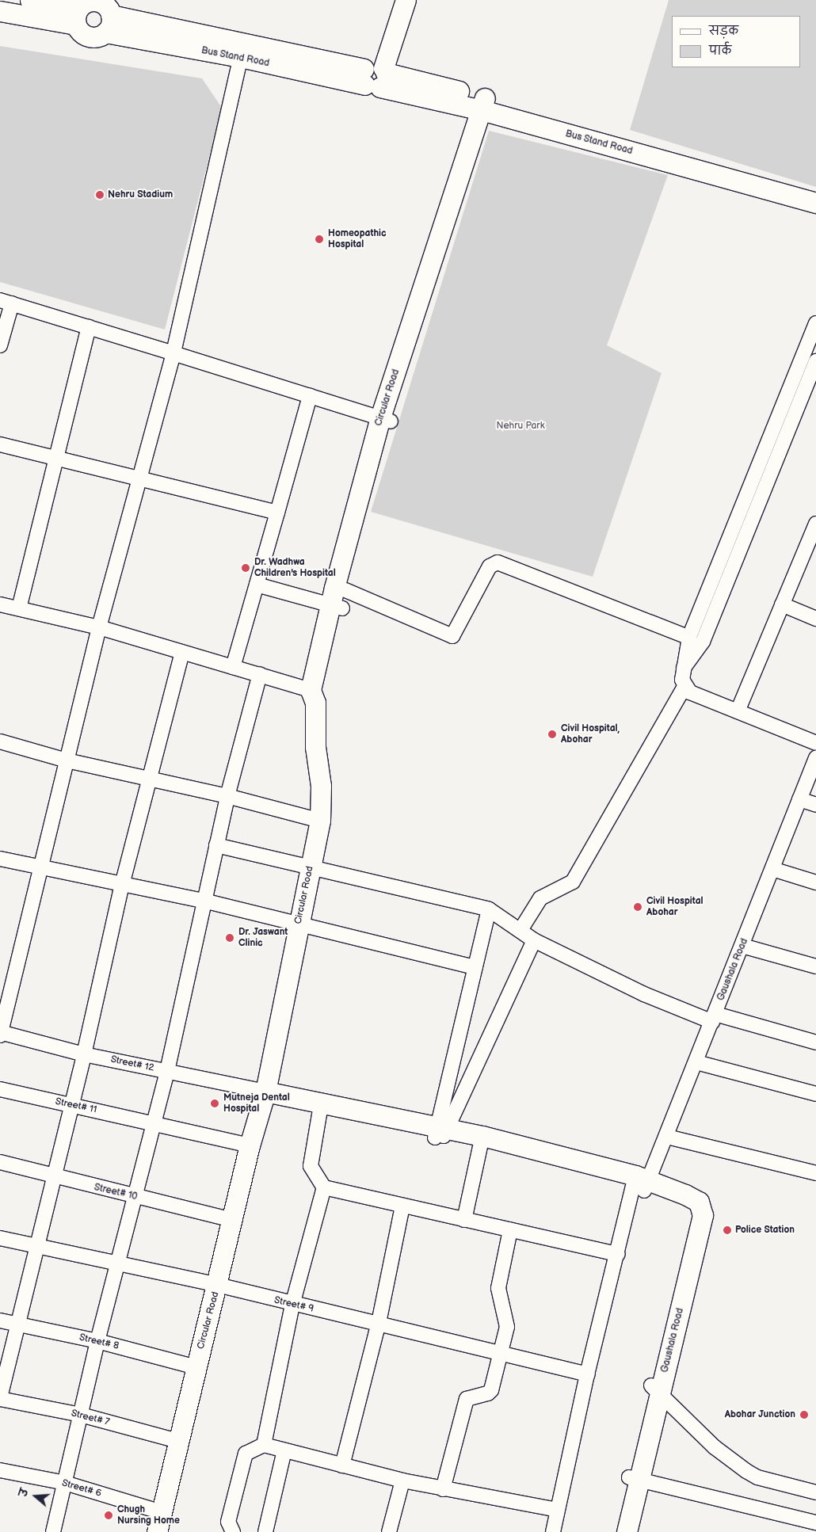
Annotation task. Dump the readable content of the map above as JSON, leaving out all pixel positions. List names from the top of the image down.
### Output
{
  "streets": {
    "main road": ["Bus Stand Road", "Circular Road", "Gaushala Road"],
    "street": [
      "Street# 12",
      "Street# 11",
      "Street# 10",
      "Street# 9",
      "Street# 8",
      "Street# 7",
      "Street# 6"
    ]
  },
  "crossings": [
    ["Bus Stand Road", "Circular Road"],
    ["Circular Road", "Street# 12"],
    ["Circular Road", "Street# 11"],
    ["Circular Road", "Street# 10"],
    ["Circular Road", "Street# 9"],
    ["Circular Road", "Street# 8"],
    ["Circular Road", "Street# 7"],
    ["Circular Road", "Street# 6"]
  ],
  "parks": ["Nehru Park"],
  "places": [
    "Nehru Stadium",
    "Homeopathic Hospital",
    "Dr. Wadhwa Children's Hospital",
    "Civil Hospital, Abohar",
    "Civil Hospital Abohar",
    "Dr. Jaswant Clinic",
    "Mutneja Dental Hospital",
    "Police Station",
    "Abohar Junction",
    "Chugh Nursing Home"
  ],
  "legend": ["सड़क", "पार्क"],
  "north": "left"
}
